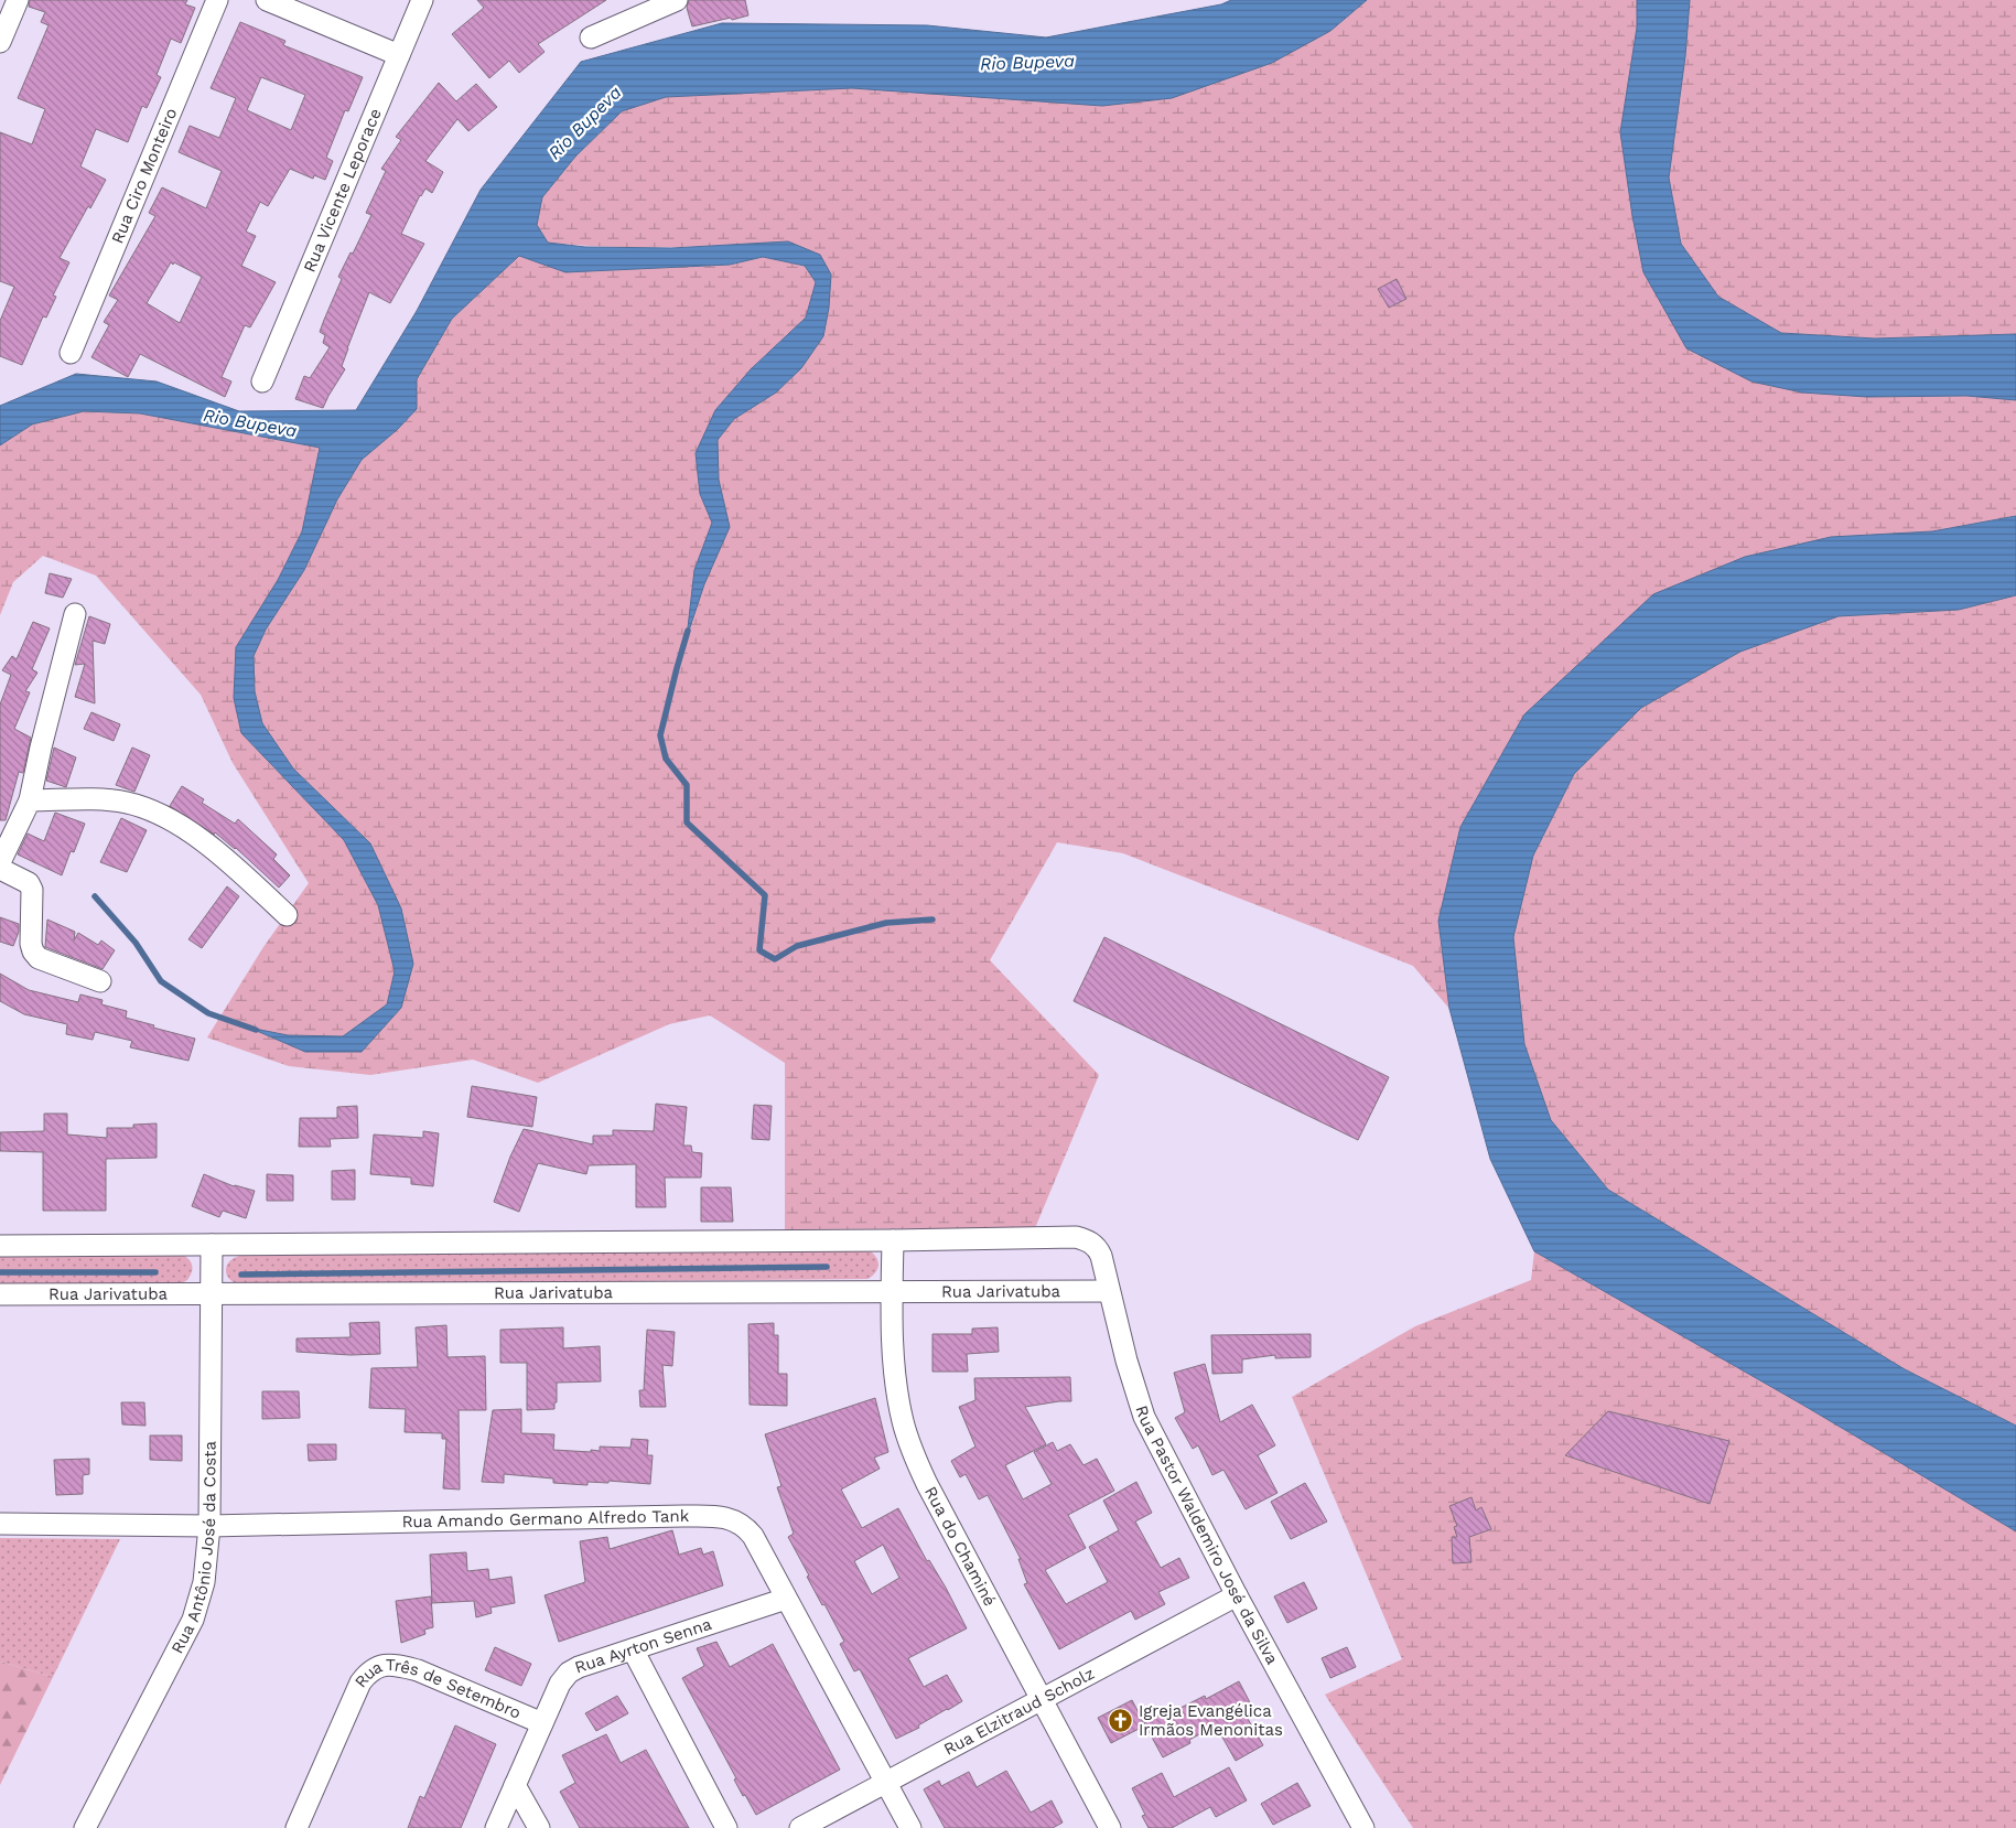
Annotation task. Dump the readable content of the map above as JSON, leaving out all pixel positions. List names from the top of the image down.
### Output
{
  "streets": {
    "street": [
      "Rua Ciro Monteiro",
      "Rua Vicente Leporace",
      "Rua Jarivatuba",
      "Rua Amando Germano Alfredo Tank",
      "Rua Pastor Waldemiro José da Silva",
      "Rua do Chaminé",
      "Rua Antônio José da Costa",
      "Rua Ayrton Senna",
      "Rua Três de Setembro",
      "Rua Elzitraud Scholz"
    ]
  },
  "crossings": [
    ["Rua Jarivatuba", "Rua Pastor Waldemiro José da Silva"],
    ["Rua Jarivatuba", "Rua do Chaminé"],
    ["Rua Jarivatuba", "Rua Antônio José da Costa"],
    ["Rua Amando Germano Alfredo Tank", "Rua Antônio José da Costa"],
    ["Rua Amando Germano Alfredo Tank", "Rua Ayrton Senna"],
    ["Rua Amando Germano Alfredo Tank", "Rua Elzitraud Scholz"],
    ["Rua Pastor Waldemiro José da Silva", "Rua do Chaminé"],
    ["Rua Pastor Waldemiro José da Silva", "Rua Elzitraud Scholz"],
    ["Rua do Chaminé", "Rua Elzitraud Scholz"],
    ["Rua Ayrton Senna", "Rua Três de Setembro"]
  ],
  "water": ["Rio Bupeva"],
  "places": {
    "church": ["Igreja Evangélica Irmãos Menonitas"]
  }
}
